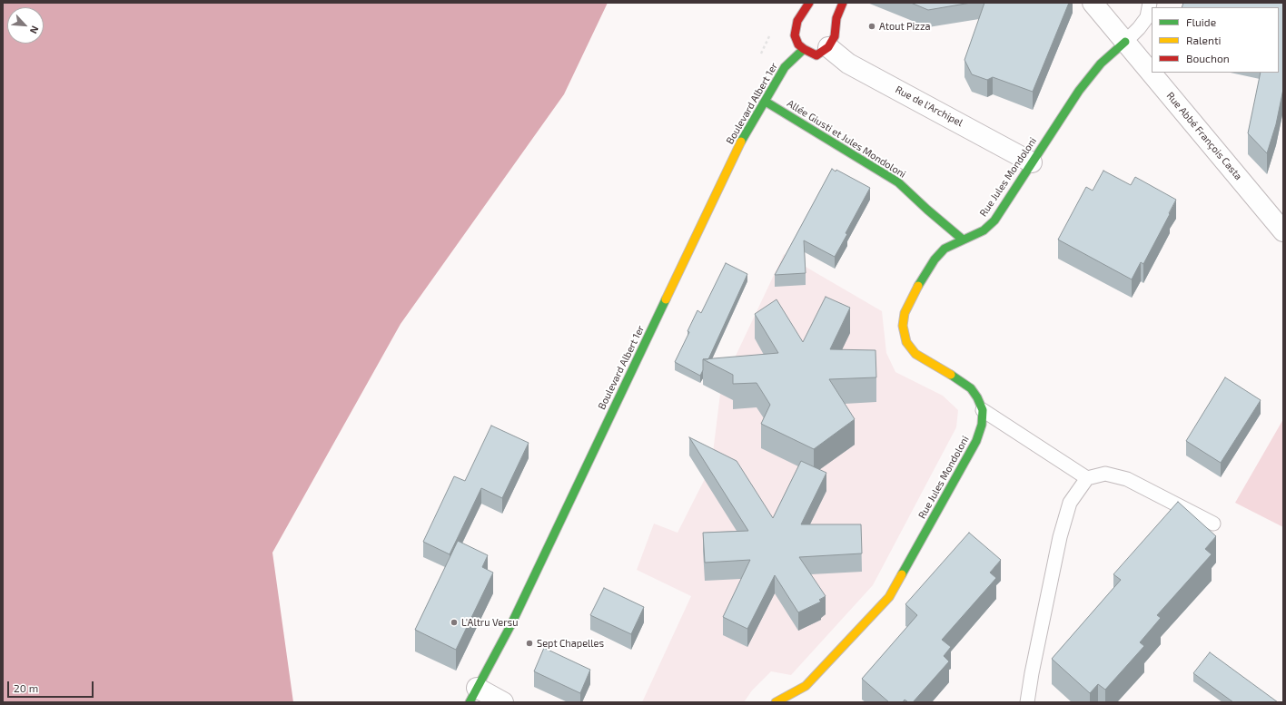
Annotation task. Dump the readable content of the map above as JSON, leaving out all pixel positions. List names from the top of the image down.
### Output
{
  "streets": {
    "street": [
      "Boulevard Albert 1er",
      "Rue de l'Archipel",
      "Rue Abbé François Casta",
      "Allée Giusti et Jules Mondoloni",
      "Rue Jules Mondoloni"
    ]
  },
  "crossings": [
    ["Boulevard Albert 1er", "Allée Giusti et Jules Mondoloni"],
    ["Rue de l'Archipel", "Rue Jules Mondoloni"],
    ["Rue Abbé François Casta", "Rue Jules Mondoloni"],
    ["Allée Giusti et Jules Mondoloni", "Rue Jules Mondoloni"]
  ],
  "places": ["Atout Pizza", "L'Altru Versu", "Sept Chapelles"],
  "legend": ["Fluide", "Ralenti", "Bouchon"],
  "scale_bar": "20 m",
  "north": "bottom right"
}
